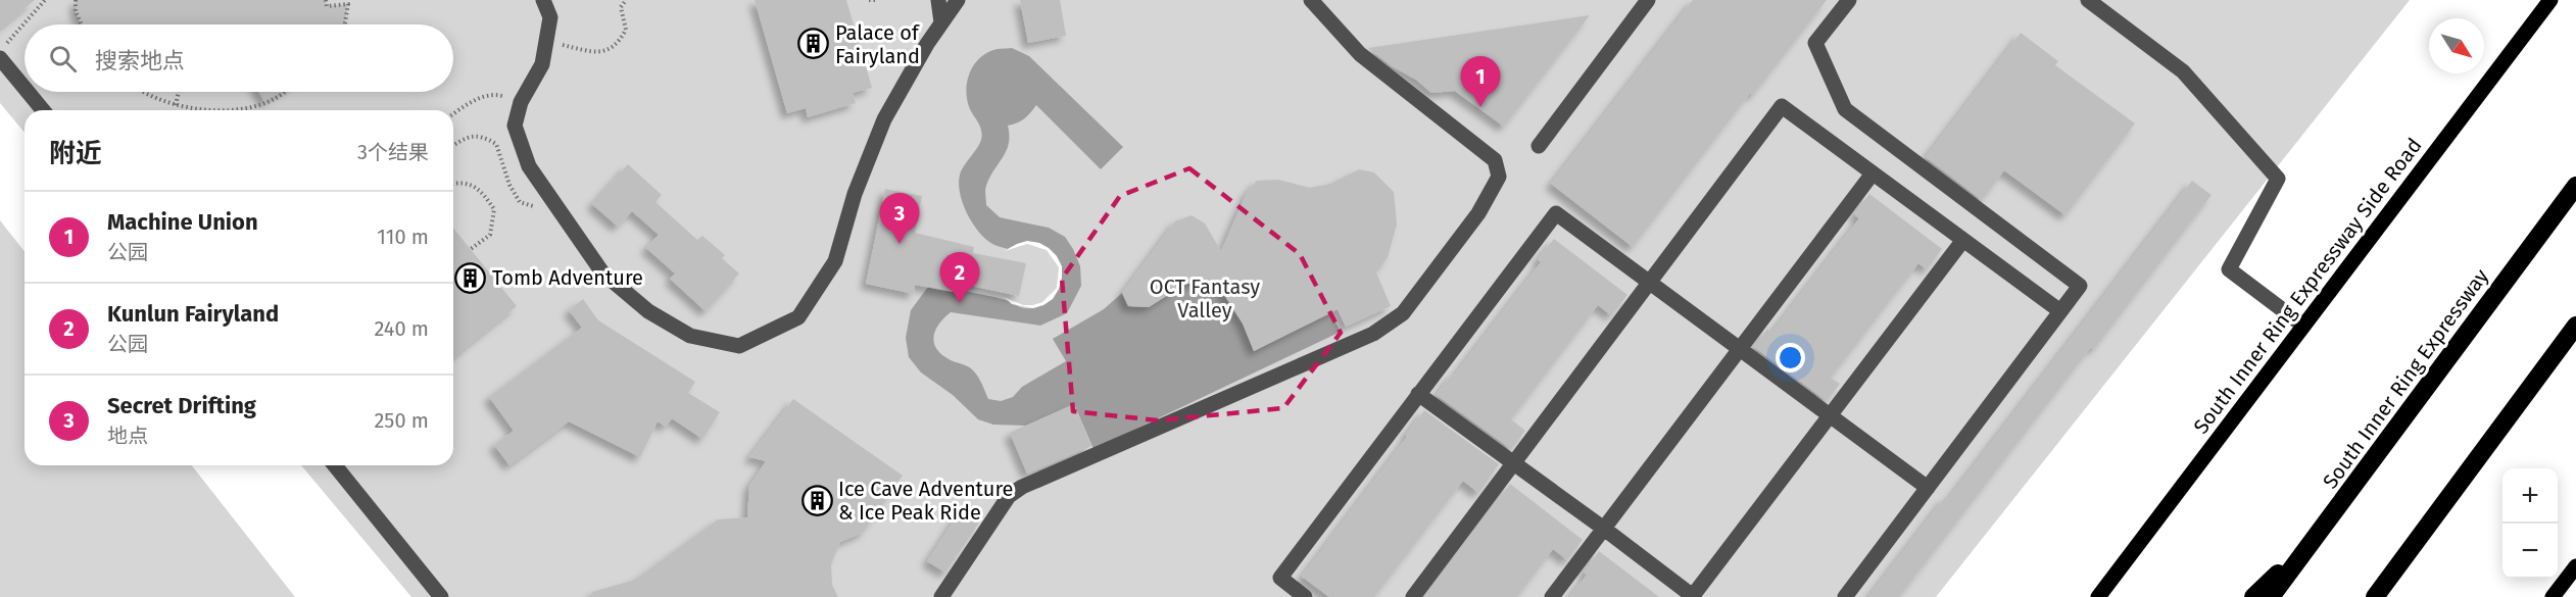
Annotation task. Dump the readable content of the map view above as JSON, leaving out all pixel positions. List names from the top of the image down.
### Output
{
  "streets": {
    "highway": ["South Inner Ring Expressway"],
    "main road": ["South Inner Ring Expressway Side Road"]
  },
  "parks": ["OCT Fantasy Valley"],
  "places": {
    "building": ["Palace of Fairyland", "Tomb Adventure", "Ice Cave Adventure & Ice Peak Ride"]
  },
  "north": "bottom right",
  "page": {
    "search": "搜索地点",
    "pins": ["1", "3", "2"],
    "heading": ["附近", "3个结果"],
    "list": [
      {
        "mark": "1",
        "name": "Machine Union",
        "note": "公园",
        "value": "110 m"
      },
      {
        "mark": "2",
        "name": "Kunlun Fairyland",
        "note": "公园",
        "value": "240 m"
      },
      {
        "mark": "3",
        "name": "Secret Drifting",
        "note": "地点",
        "value": "250 m"
      }
    ],
    "map_buttons": ["+", "−"]
  }
}
